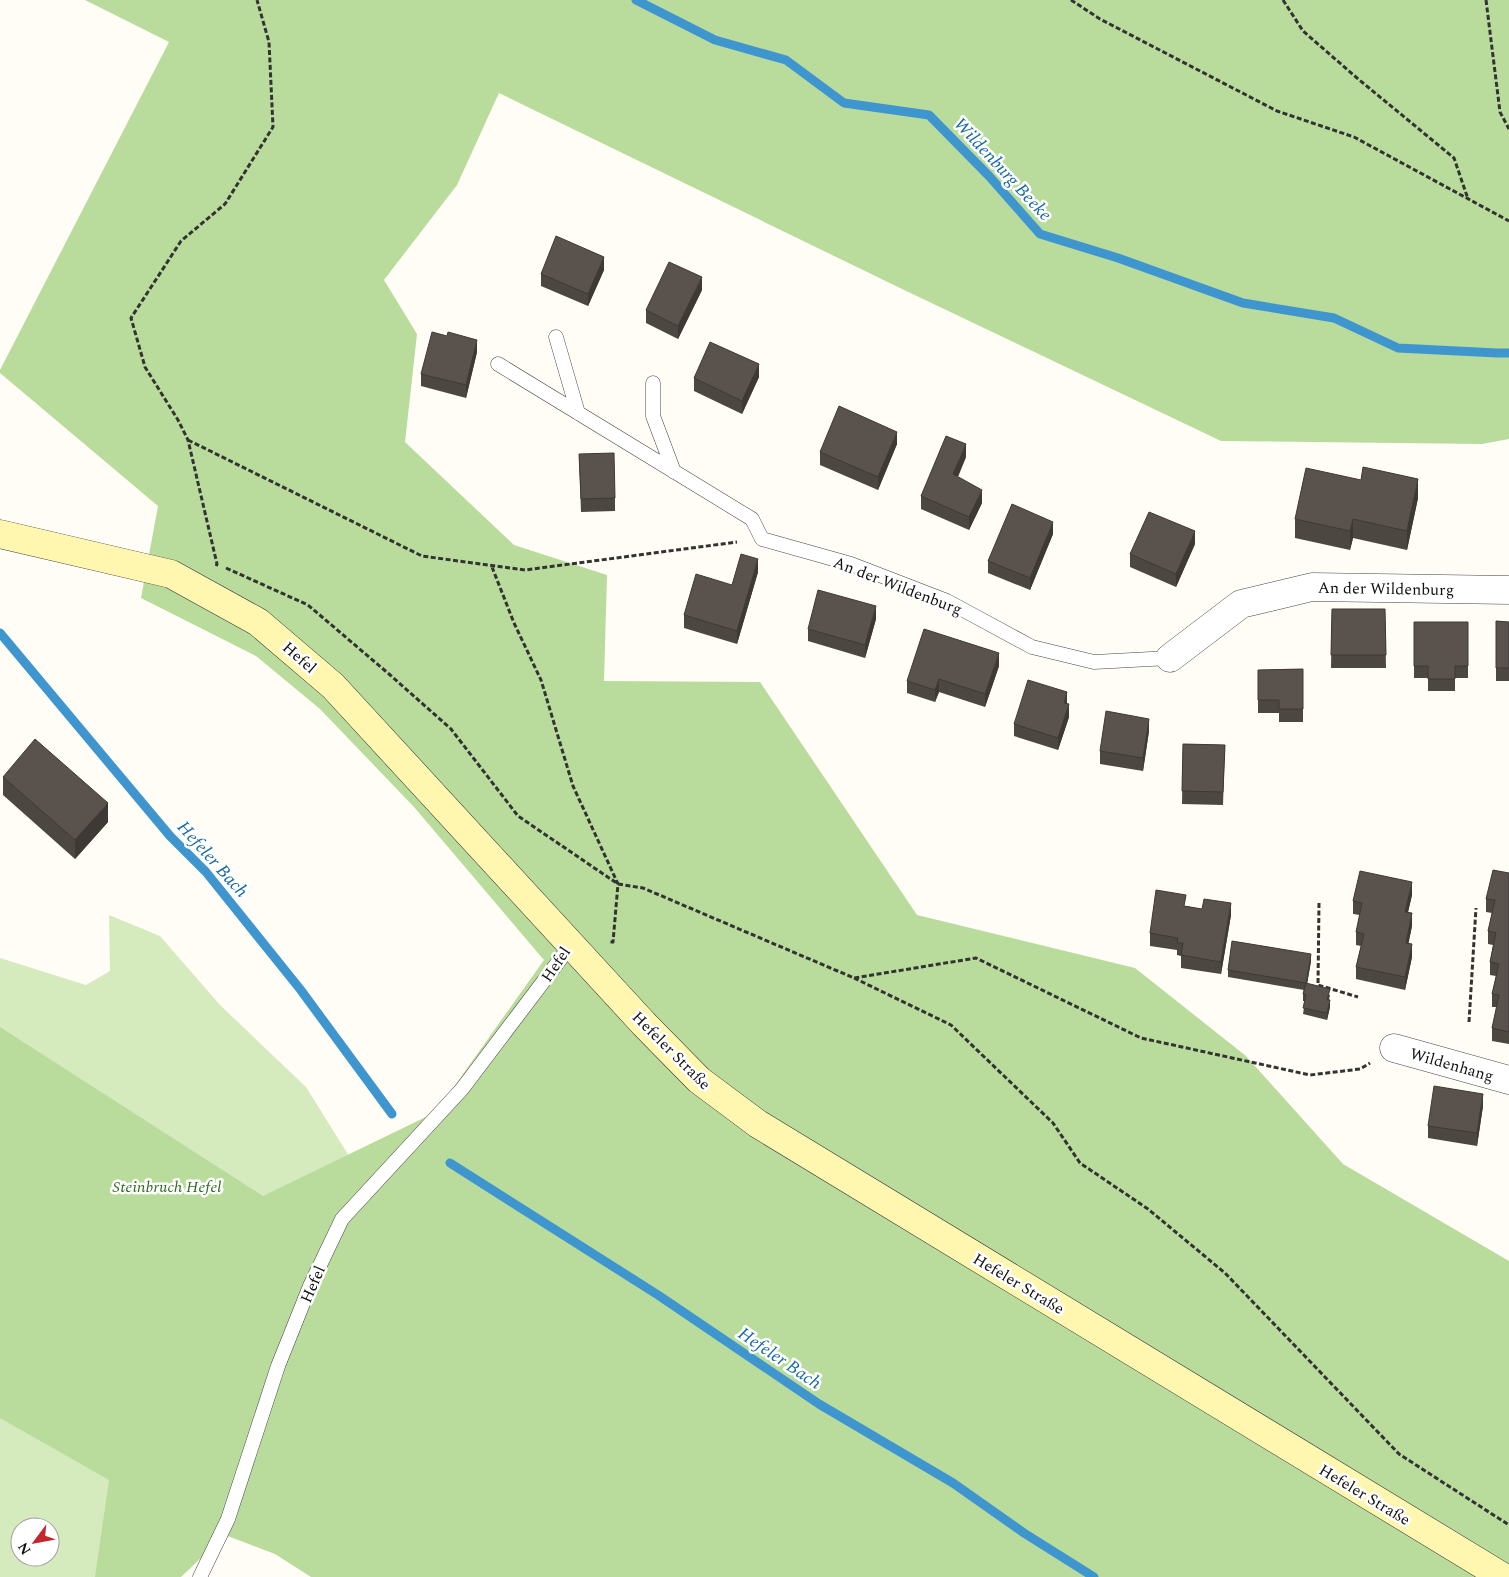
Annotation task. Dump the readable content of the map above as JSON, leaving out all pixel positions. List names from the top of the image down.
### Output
{
  "streets": {
    "main road": ["Hefel", "Hefeler Straße"],
    "street": ["An der Wildenburg", "Wildenhang"]
  },
  "crossings": [
    ["Hefel", "Hefeler Straße"]
  ],
  "water": ["Wildenburg Beeke", "Hefeler Bach"],
  "parks": ["Steinbruch Hefel"],
  "north": "bottom left"
}
